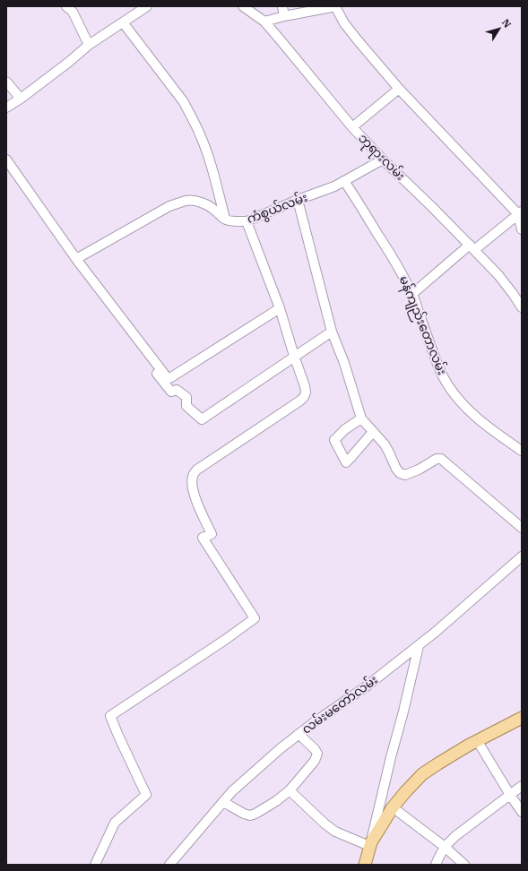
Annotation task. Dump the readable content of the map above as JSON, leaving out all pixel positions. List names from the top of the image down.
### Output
{
  "streets": {
    "street": [
      "ဘုရားလမ်း",
      "ကံစွယ်လမ်း",
      "မန်ကျည်းတောလမ်း",
      "လမ်းမတော်လမ်း"
    ]
  },
  "crossings": [
    ["ဘုရားလမ်း", "ကံစွယ်လမ်း"],
    ["ကံစွယ်လမ်း", "မန်ကျည်းတောလမ်း"]
  ],
  "north": "top right"
}
